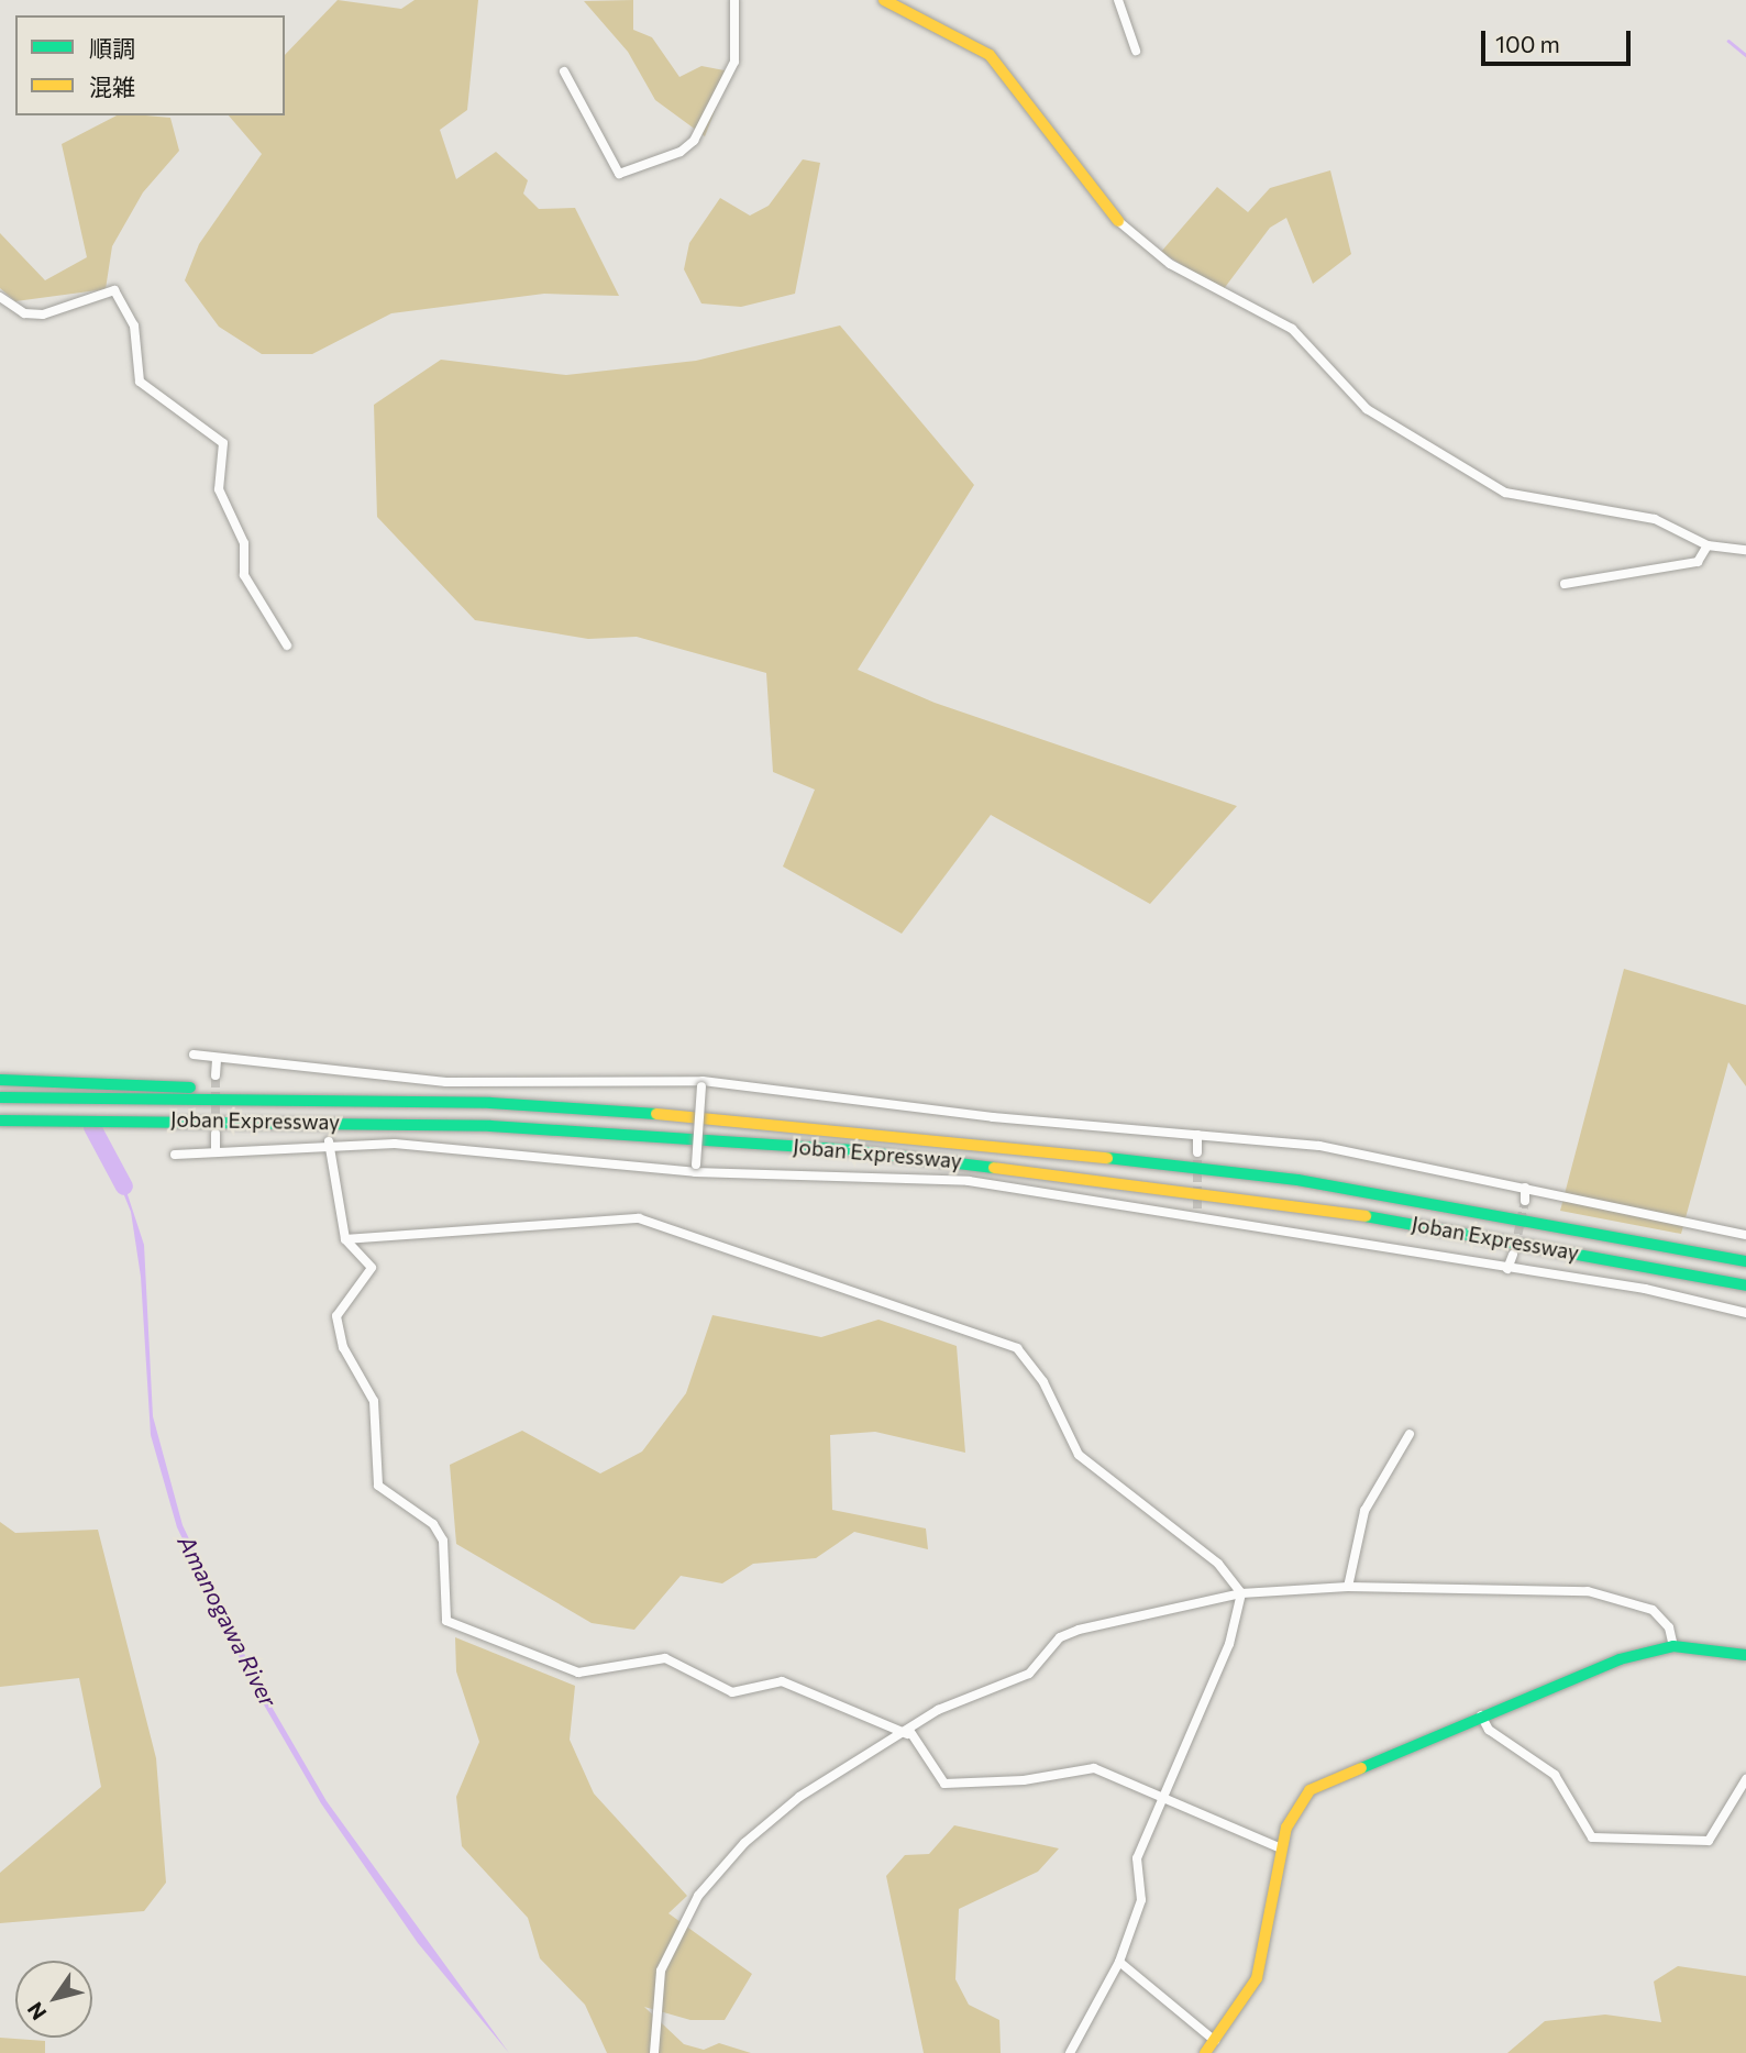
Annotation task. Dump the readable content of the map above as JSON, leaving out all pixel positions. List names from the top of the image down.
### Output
{
  "streets": {
    "main road": ["Joban Expressway"]
  },
  "water": ["Amanogawa River"],
  "legend": ["順調", "混雑"],
  "scale_bar": "100 m",
  "north": "bottom left"
}
